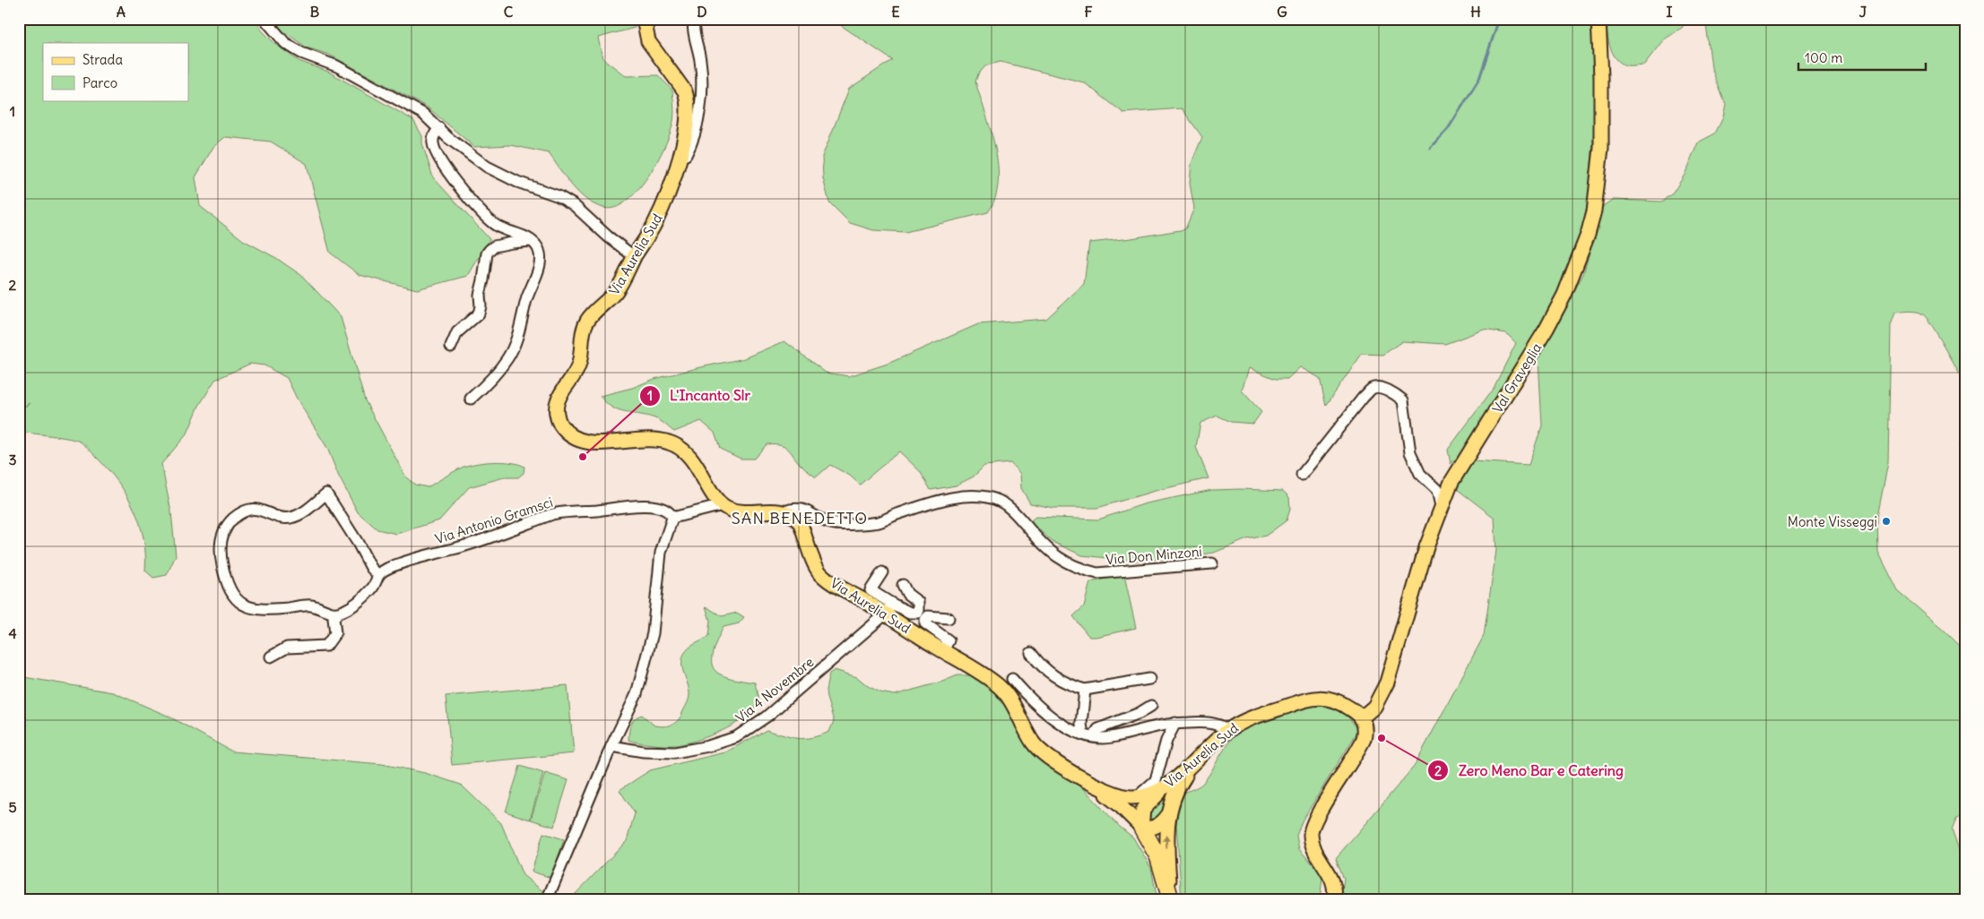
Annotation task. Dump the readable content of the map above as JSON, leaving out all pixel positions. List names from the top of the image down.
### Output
{
  "streets": {
    "main road": ["Via Aurelia Sud", "Val Graveglia"],
    "street": ["Via Antonio Gramsci", "Via Don Minzoni", "Via 4 Novembre"]
  },
  "crossings": [
    ["Via Aurelia Sud", "Val Graveglia"],
    ["Via Aurelia Sud", "Via Don Minzoni"],
    ["Via Aurelia Sud", "Via 4 Novembre"]
  ],
  "districts": ["SAN BENEDETTO"],
  "places": ["L'Incanto Slr", "Monte Visseggi", "Zero Meno Bar e Catering"],
  "legend": ["Strada", "Parco"],
  "scale_bar": "100 m",
  "grid": {
    "columns": [
      "A",
      "B",
      "C",
      "D",
      "E",
      "F",
      "G",
      "H",
      "I",
      "J"
    ],
    "rows": [
      "1",
      "2",
      "3",
      "4",
      "5"
    ]
  }
}
